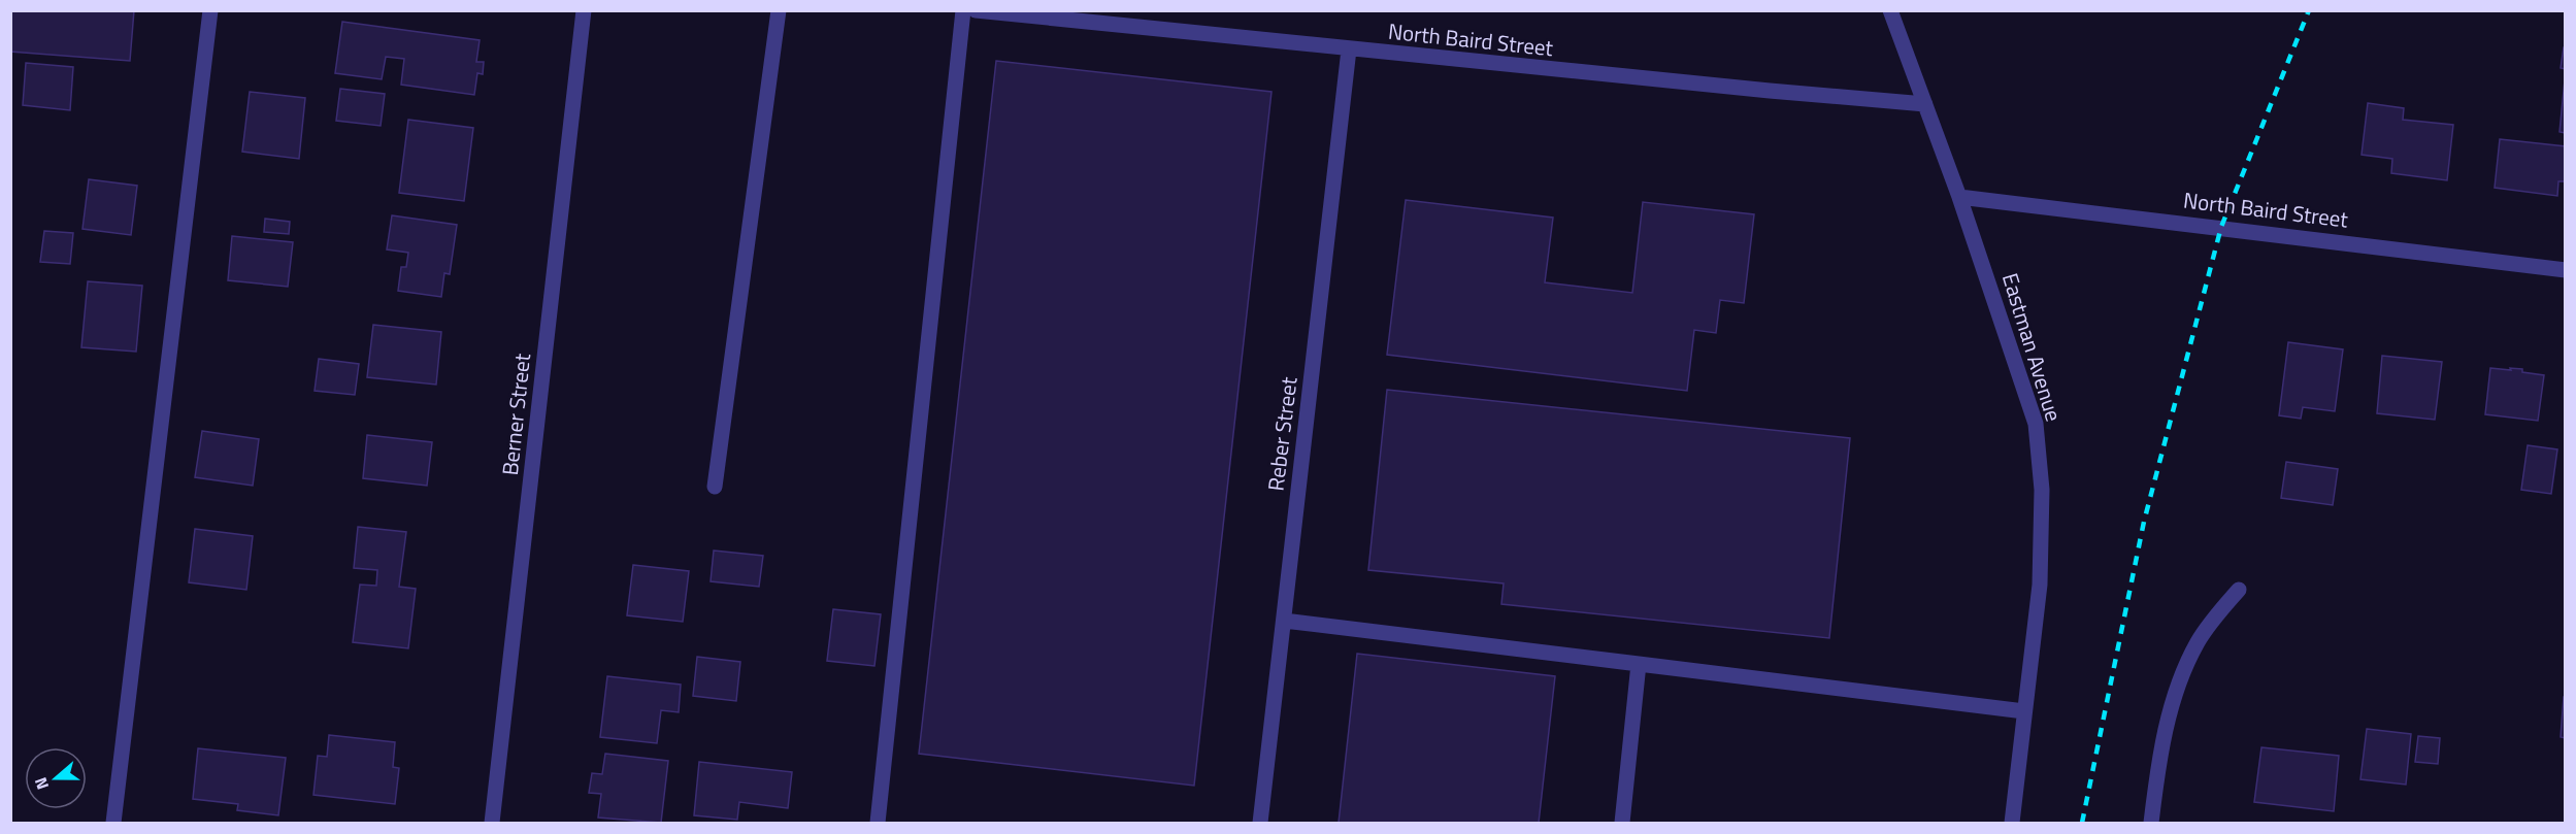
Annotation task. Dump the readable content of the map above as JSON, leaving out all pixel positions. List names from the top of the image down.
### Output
{
  "streets": {
    "street": [
      "North Baird Street",
      "Eastman Avenue",
      "Berner Street",
      "Reber Street"
    ]
  },
  "crossings": [
    ["North Baird Street", "Eastman Avenue"],
    ["North Baird Street", "Reber Street"]
  ],
  "north": "left"
}
